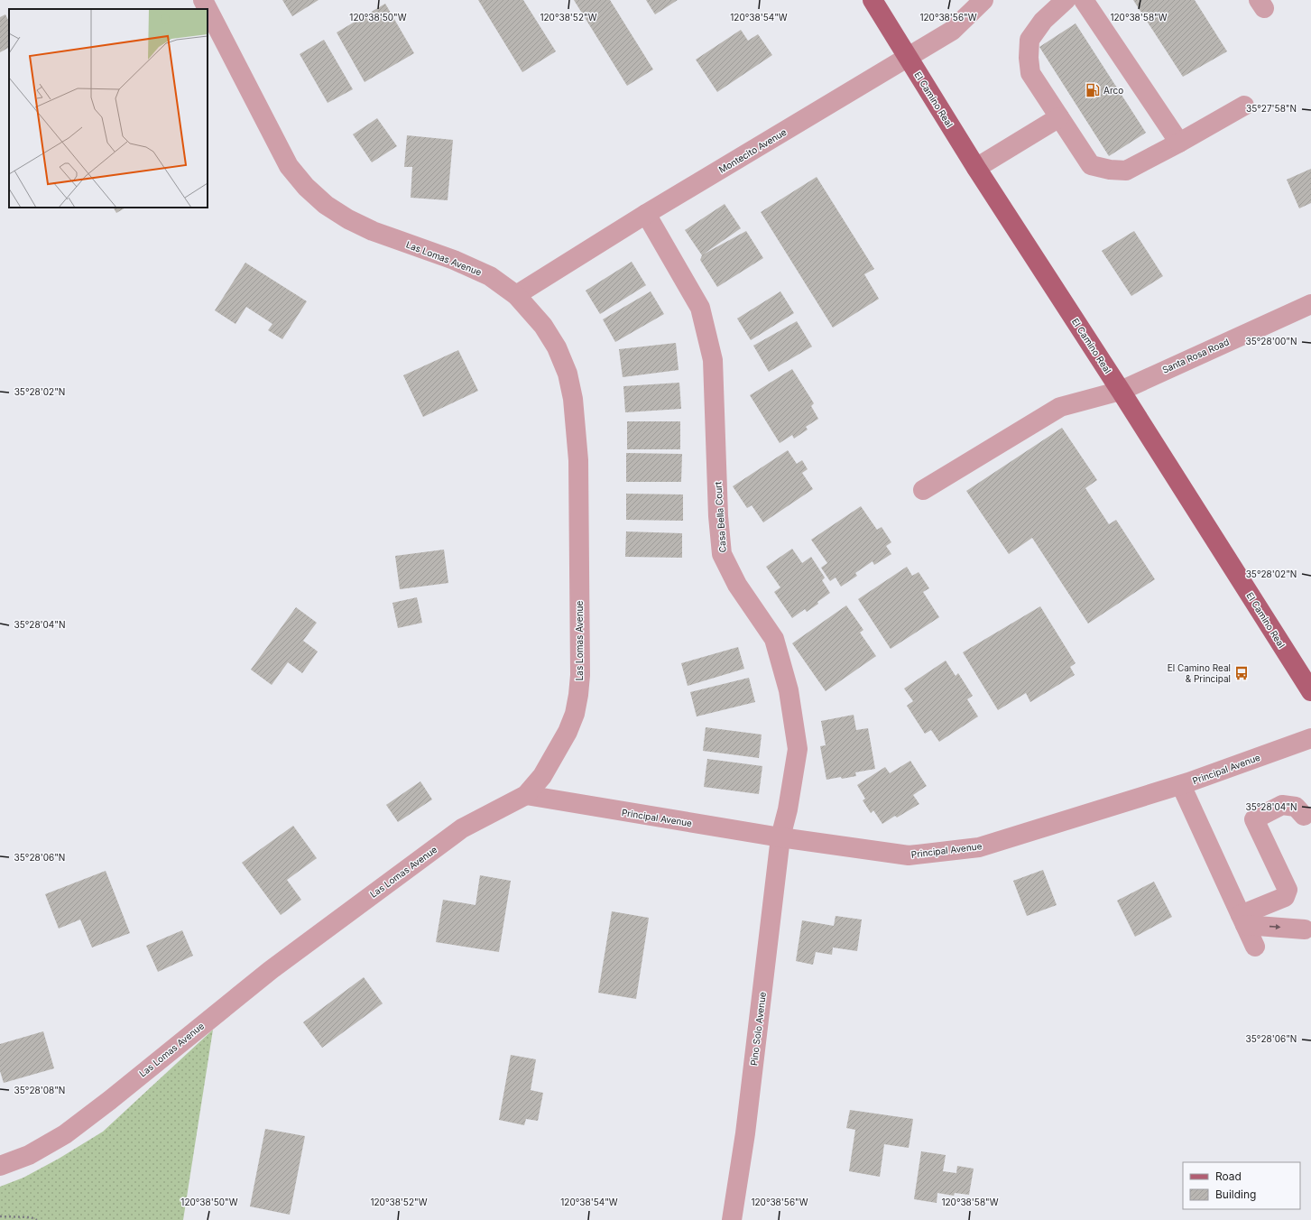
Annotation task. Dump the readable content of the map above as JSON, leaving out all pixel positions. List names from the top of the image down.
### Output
{
  "streets": {
    "main road": ["El Camino Real"],
    "street": [
      "Montecito Avenue",
      "Las Lomas Avenue",
      "Santa Rosa Road",
      "Casa Bella Court",
      "Principal Avenue",
      "Pino Solo Avenue"
    ]
  },
  "crossings": [
    ["El Camino Real", "Montecito Avenue"],
    ["El Camino Real", "Santa Rosa Road"],
    ["Montecito Avenue", "Las Lomas Avenue"],
    ["Montecito Avenue", "Casa Bella Court"],
    ["Las Lomas Avenue", "Principal Avenue"],
    ["Casa Bella Court", "Principal Avenue"],
    ["Casa Bella Court", "Pino Solo Avenue"],
    ["Principal Avenue", "Pino Solo Avenue"]
  ],
  "places": {
    "fuel station": ["Arco"],
    "bus stop": ["El Camino Real & Principal"]
  },
  "legend": ["Road", "Building"],
  "coordinates": [
    "120°38'50\"W",
    "120°38'52\"W",
    "120°38'54\"W",
    "120°38'56\"W",
    "120°38'58\"W",
    "35°27'58\"N",
    "35°28'00\"N",
    "35°28'02\"N",
    "35°28'04\"N",
    "35°28'06\"N",
    "35°28'08\"N"
  ]
}
